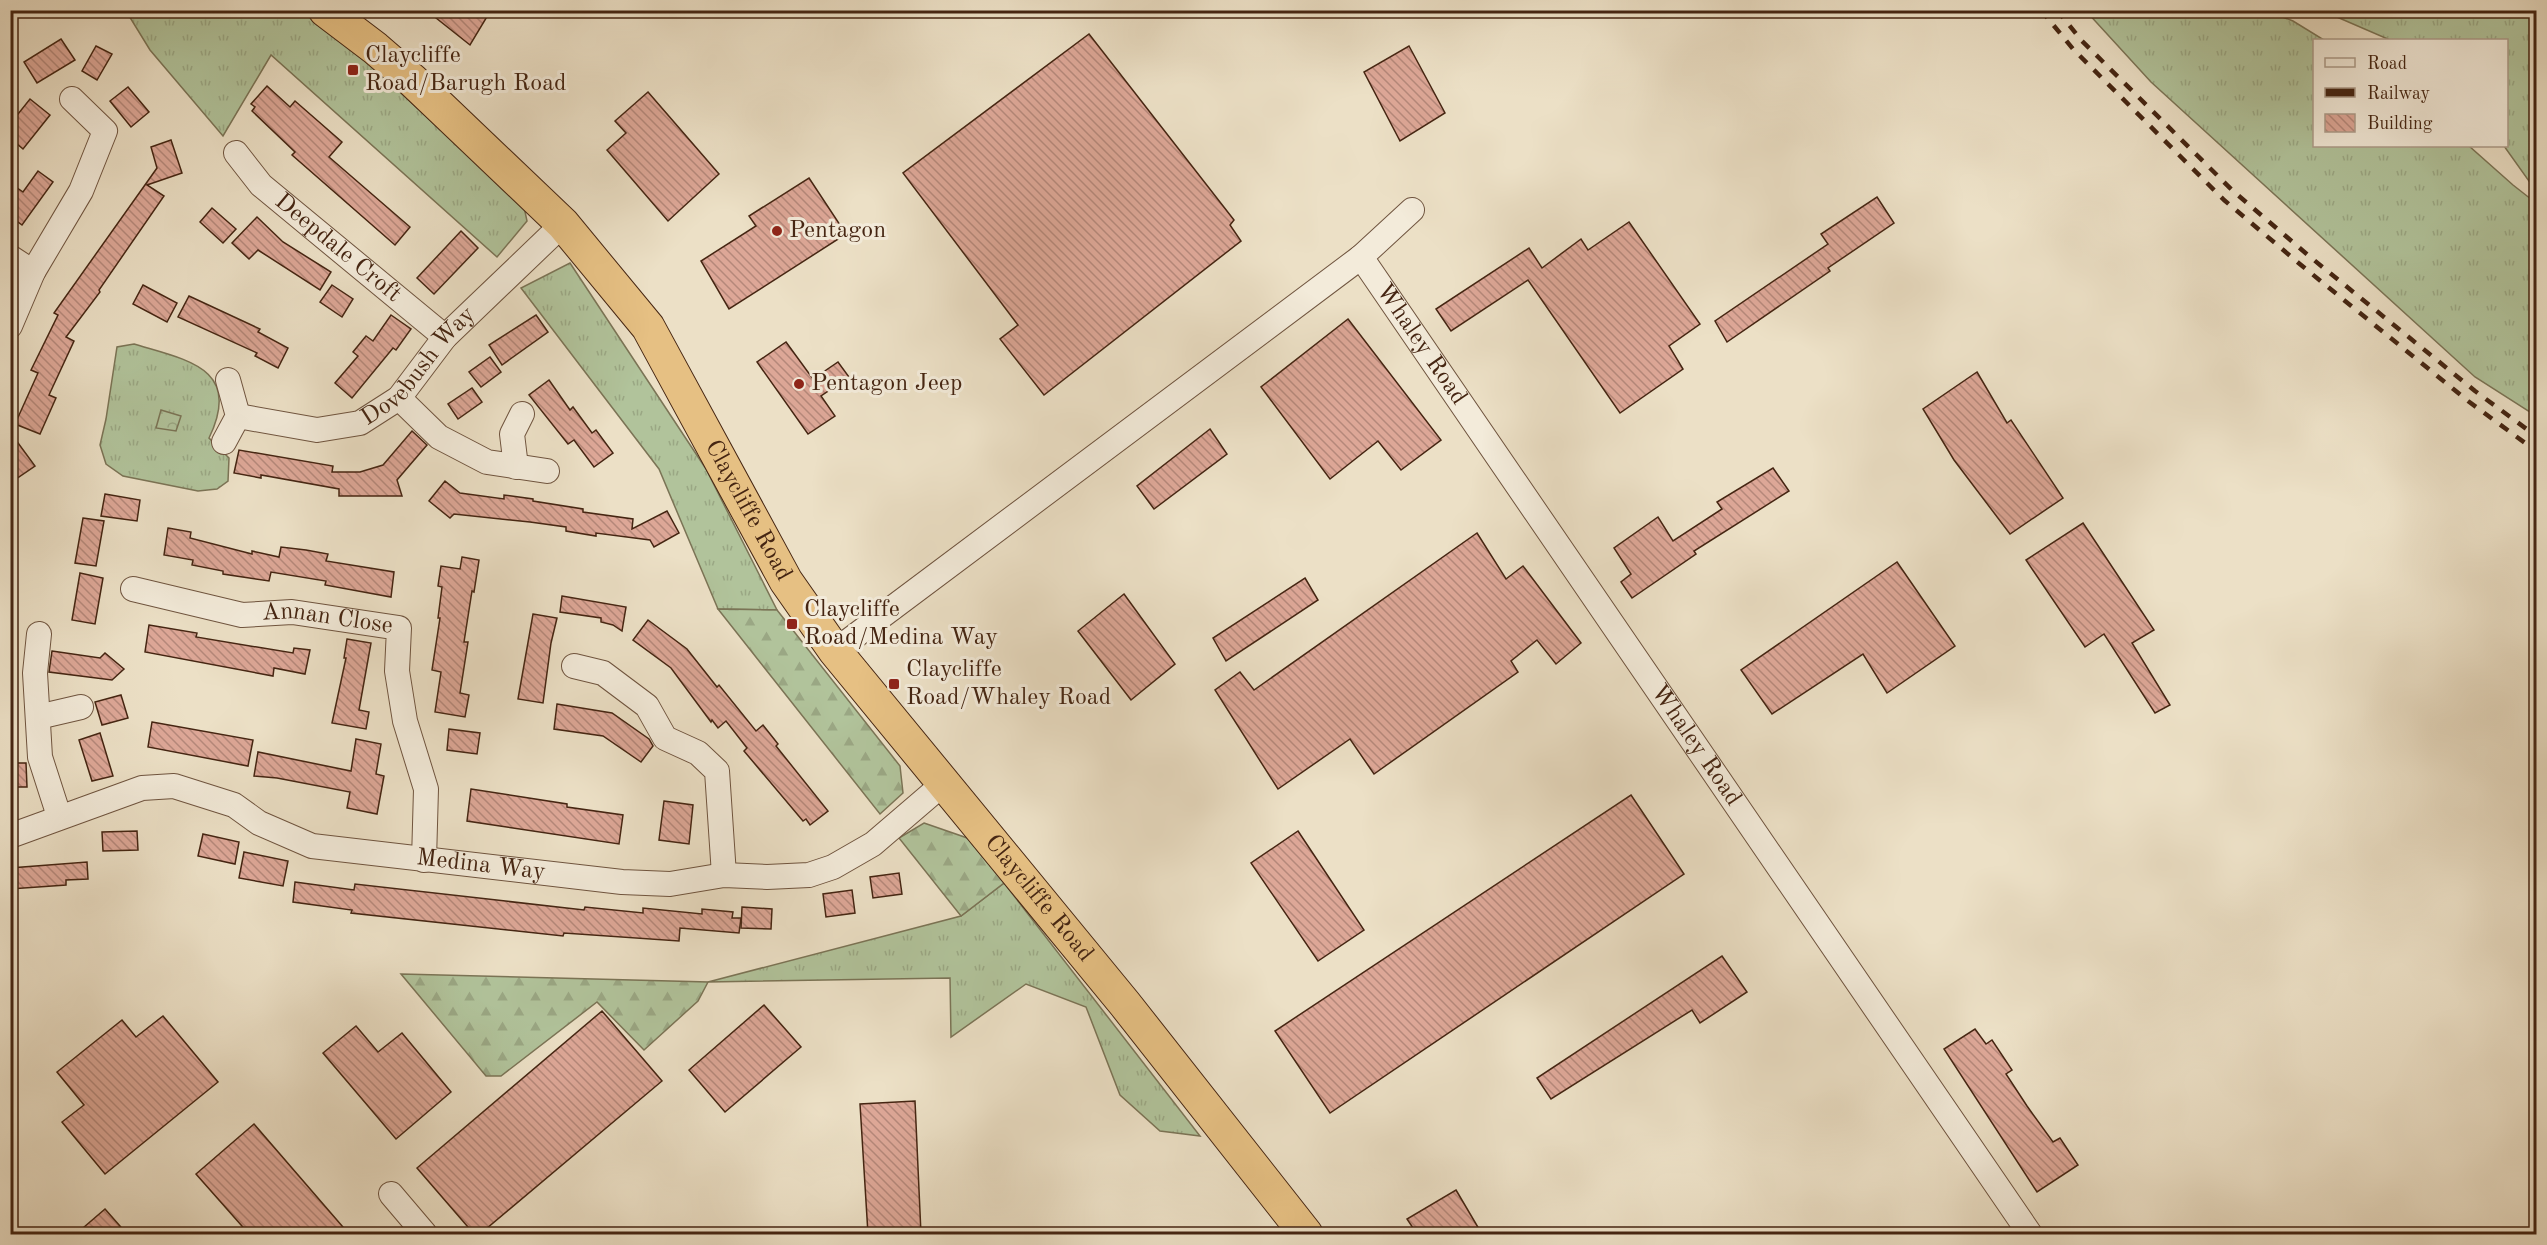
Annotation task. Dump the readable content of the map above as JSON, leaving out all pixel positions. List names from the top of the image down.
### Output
{
  "streets": {
    "highway": ["Claycliffe Road"],
    "street": [
      "Deepdale Croft",
      "Whaley Road",
      "Dovebush Way",
      "Annan Close",
      "Medina Way"
    ]
  },
  "crossings": [
    ["Deepdale Croft", "Dovebush Way"],
    ["Whaley Road", "Claycliffe Road"],
    ["Dovebush Way", "Claycliffe Road"],
    ["Claycliffe Road", "Medina Way"],
    ["Annan Close", "Medina Way"]
  ],
  "places": {
    "transit": ["Claycliffe Road/Barugh Road", "Claycliffe Road/Medina Way", "Claycliffe Road/Whaley Road"],
    "other": ["Pentagon", "Pentagon Jeep"]
  },
  "legend": ["Road", "Railway", "Building"]
}
